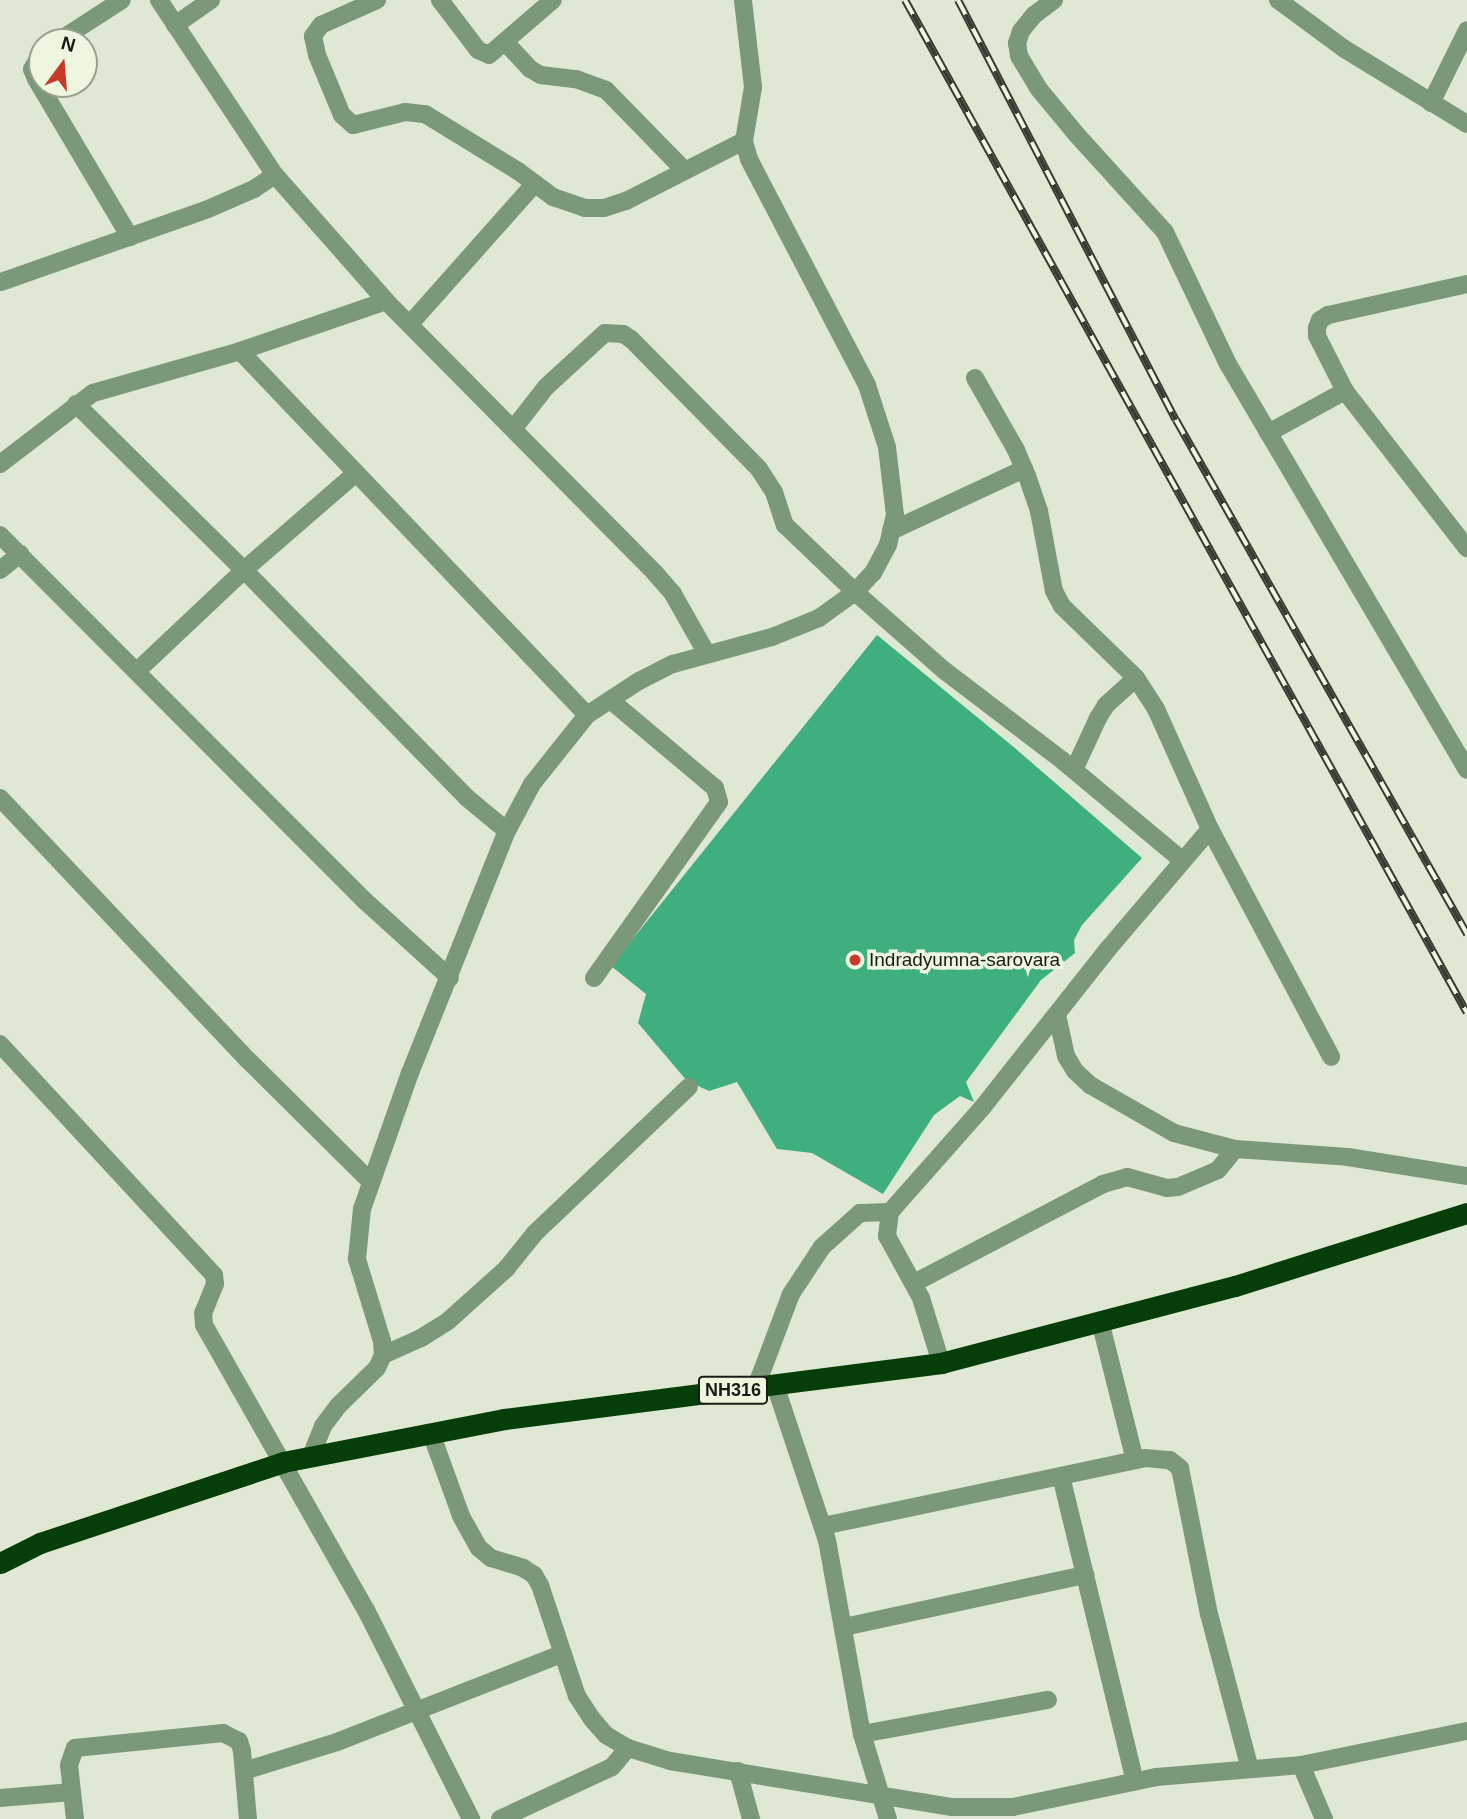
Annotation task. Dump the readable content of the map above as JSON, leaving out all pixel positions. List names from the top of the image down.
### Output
{
  "streets": {
    "highway": ["NH316"]
  },
  "places": ["Indradyumna-sarovara"],
  "north": "top"
}
